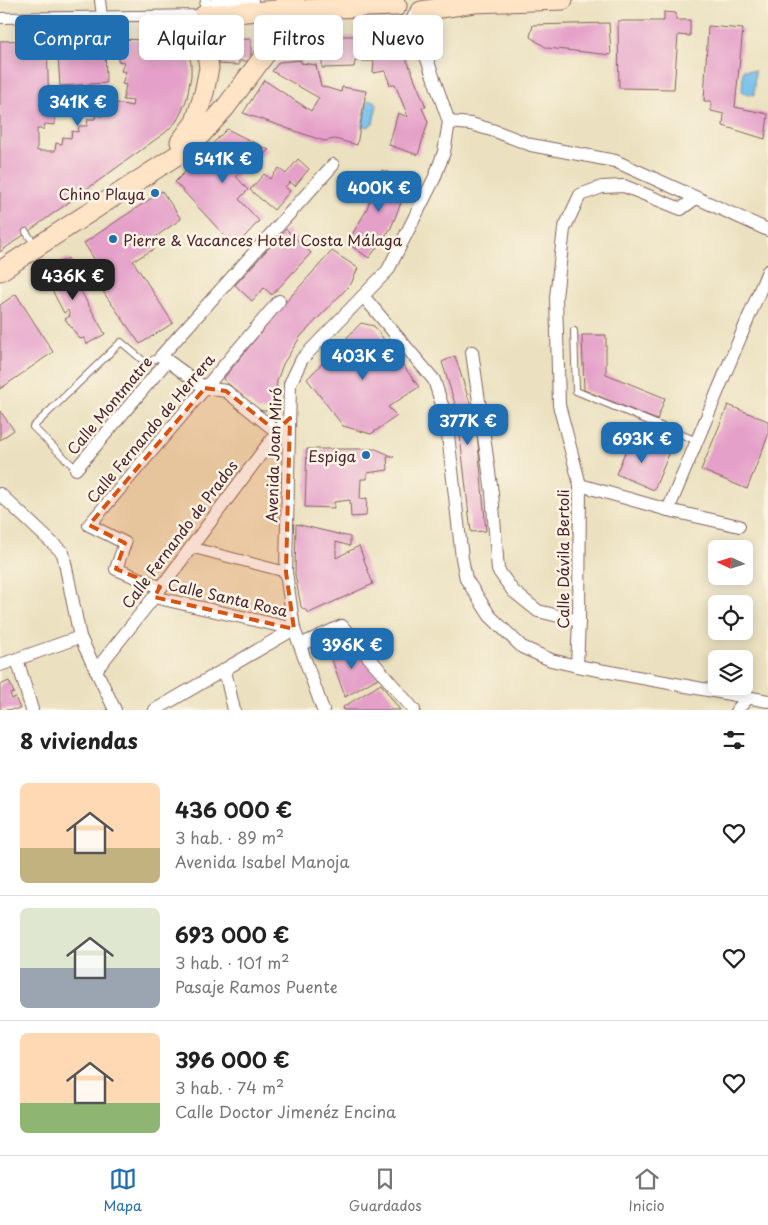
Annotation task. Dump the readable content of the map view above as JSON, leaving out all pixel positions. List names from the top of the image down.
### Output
{
  "streets": {
    "street": [
      "Calle Montmatre",
      "Calle Fernando de Herrera",
      "Avenida Joan Miró",
      "Calle Fernando de Prados",
      "Calle Dávila Bertoli",
      "Calle Santa Rosa"
    ]
  },
  "crossings": [
    ["Calle Fernando de Herrera", "Calle Santa Rosa"],
    ["Avenida Joan Miró", "Calle Fernando de Prados"],
    ["Avenida Joan Miró", "Calle Santa Rosa"],
    ["Calle Fernando de Prados", "Calle Santa Rosa"]
  ],
  "places": ["Chino Playa", "Pierre & Vacances Hotel Costa Málaga", "Espiga"],
  "north": "left",
  "page": {
    "chip": [
      "Comprar",
      "Alquilar",
      "Filtros",
      "Nuevo"
    ],
    "price": [
      "341K €",
      "541K €",
      "400K €",
      "436K €",
      "403K €",
      "377K €",
      "693K €",
      "396K €"
    ],
    "heading": "8 viviendas",
    "list": [
      {
        "name": "436 000 €",
        "note": "3 hab. · 89 m² · Avenida Isabel Manoja"
      },
      {
        "name": "693 000 €",
        "note": "3 hab. · 101 m² · Pasaje Ramos Puente"
      },
      {
        "name": "396 000 €",
        "note": "3 hab. · 74 m² · Calle Doctor Jimenéz Encina"
      }
    ],
    "tabs": ["Mapa", "Guardados", "Inicio"]
  }
}
